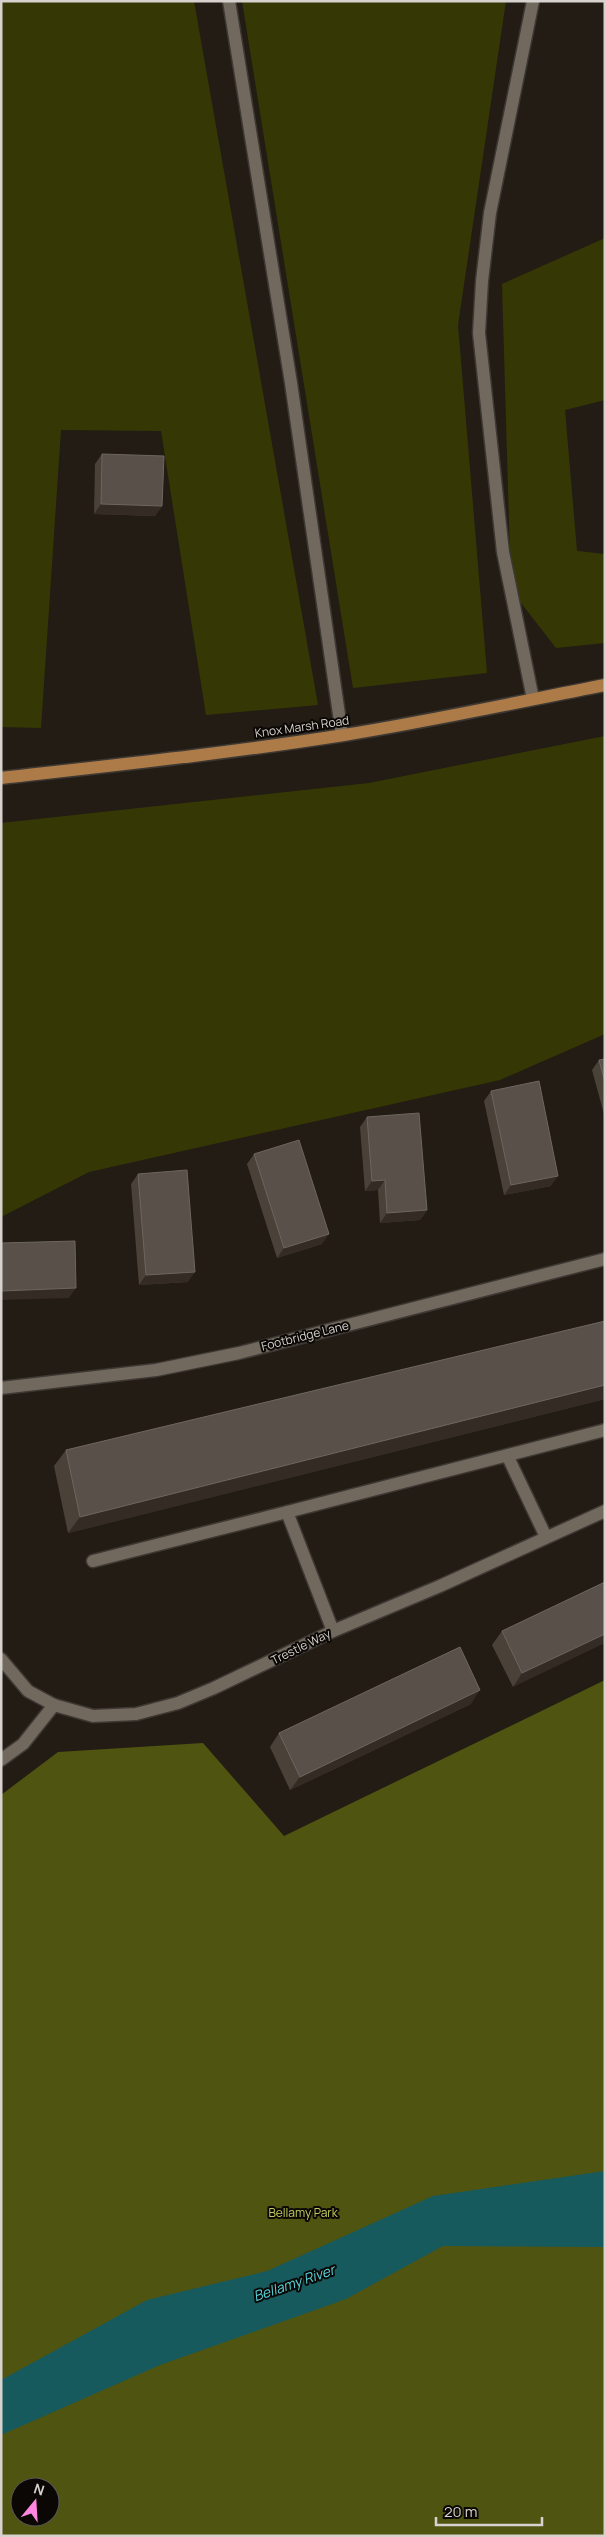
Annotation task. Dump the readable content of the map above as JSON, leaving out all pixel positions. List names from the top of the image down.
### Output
{
  "streets": {
    "main road": ["Knox Marsh Road"],
    "street": ["Footbridge Lane", "Trestle Way"]
  },
  "water": ["Bellamy River"],
  "parks": ["Bellamy Park"],
  "scale_bar": "20 m",
  "north": "top"
}
